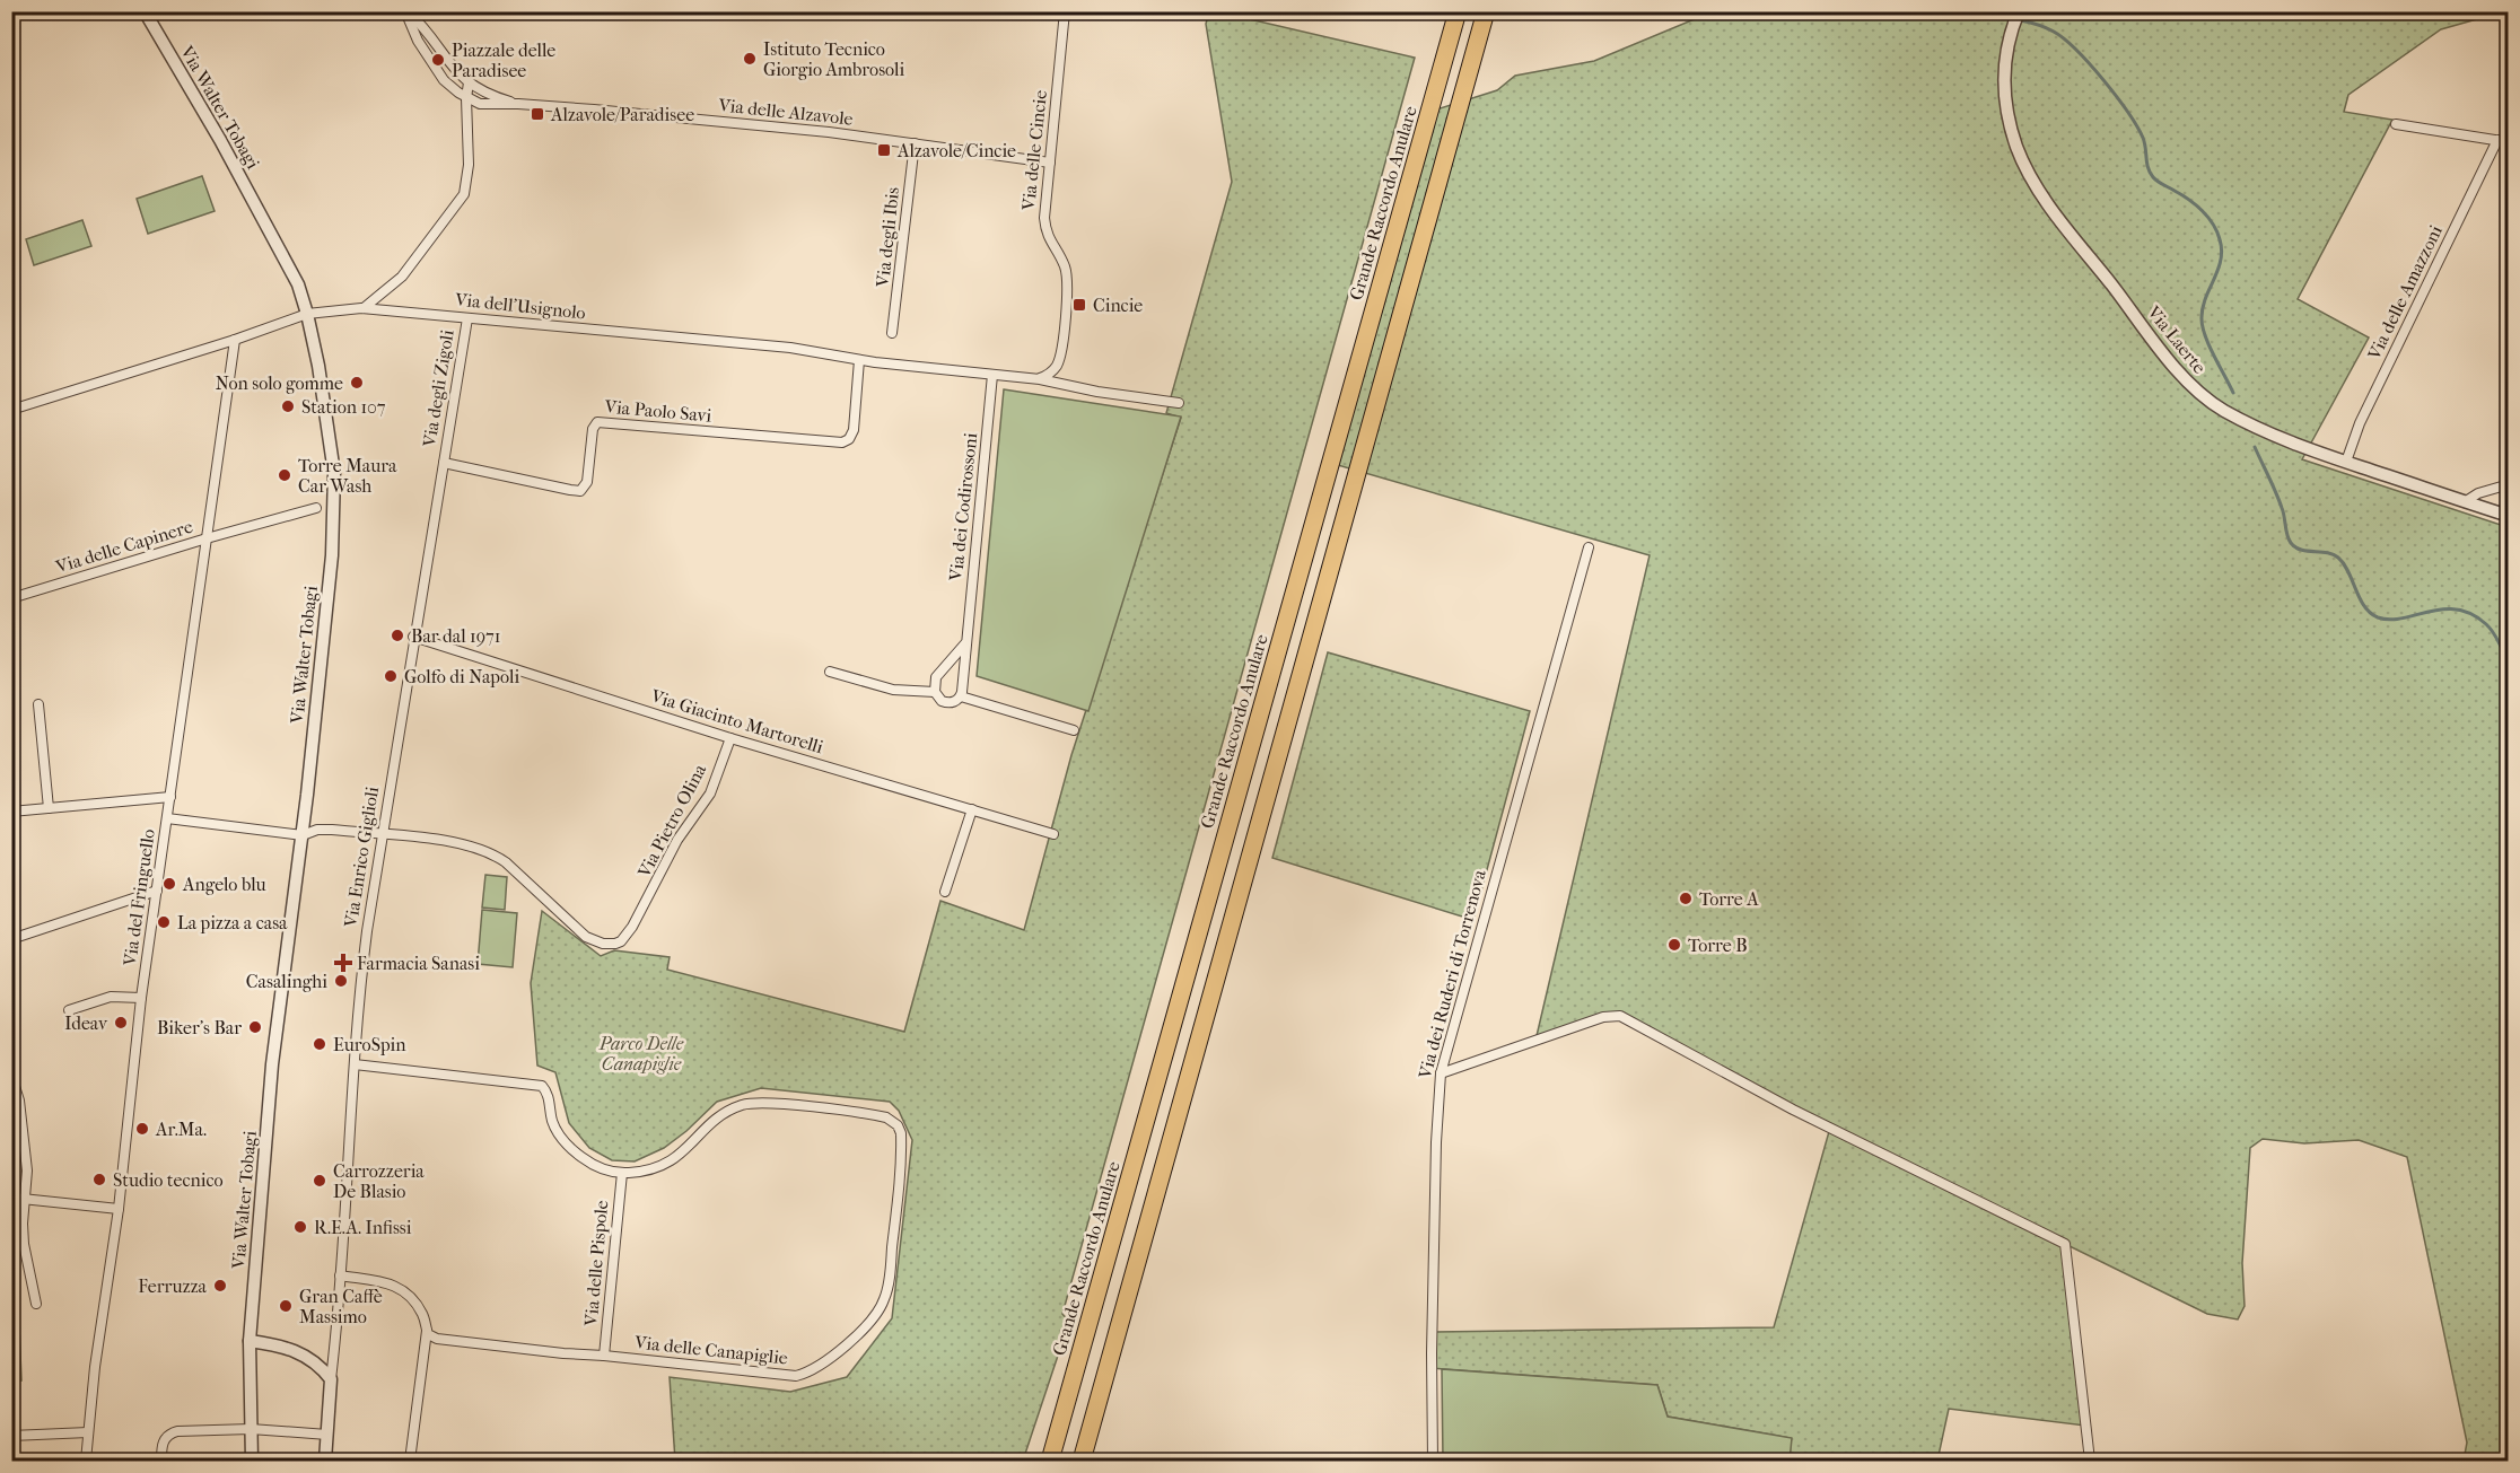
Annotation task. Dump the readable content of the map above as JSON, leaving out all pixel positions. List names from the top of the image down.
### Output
{
  "streets": {
    "highway": ["Grande Raccordo Anulare"],
    "street": [
      "Via Walter Tobagi",
      "Via delle Alzavole",
      "Via delle Cincie",
      "Via degli Ibis",
      "Via delle Amazzoni",
      "Via dell'Usignolo",
      "Via Laerte",
      "Via degli Zigoli",
      "Via Paolo Savi",
      "Via dei Codirossoni",
      "Via delle Capinere",
      "Via Giacinto Martorelli",
      "Via Pietro Olina",
      "Via Enrico Giglioli",
      "Via del Fringuello",
      "Via dei Ruderi di Torrenova",
      "Via delle Pispole",
      "Via delle Canapiglie"
    ]
  },
  "crossings": [
    ["Via Walter Tobagi", "Via dell'Usignolo"],
    ["Via delle Alzavole", "Via delle Cincie"],
    ["Via delle Alzavole", "Via degli Ibis"],
    ["Via delle Cincie", "Via dell'Usignolo"],
    ["Via delle Amazzoni", "Via Laerte"],
    ["Via dell'Usignolo", "Via degli Zigoli"],
    ["Via dell'Usignolo", "Via Paolo Savi"],
    ["Via dell'Usignolo", "Via dei Codirossoni"],
    ["Via dell'Usignolo", "Via del Fringuello"],
    ["Via degli Zigoli", "Via Paolo Savi"],
    ["Via degli Zigoli", "Via Enrico Giglioli"],
    ["Via Paolo Savi", "Via Enrico Giglioli"],
    ["Via delle Capinere", "Via del Fringuello"],
    ["Via Giacinto Martorelli", "Via Pietro Olina"],
    ["Via Giacinto Martorelli", "Via Enrico Giglioli"],
    ["Via Pietro Olina", "Via Enrico Giglioli"],
    ["Via delle Pispole", "Via delle Canapiglie"]
  ],
  "parks": ["Parco Delle Canapiglie"],
  "places": {
    "other": [
      "Istituto Tecnico Giorgio Ambrosoli",
      "Piazzale delle Paradisee",
      "Non solo gomme",
      "Station 107",
      "Torre Maura Car Wash",
      "Bar dal 1971",
      "Golfo di Napoli",
      "Angelo blu",
      "Torre A",
      "La pizza a casa",
      "Torre B",
      "Casalinghi",
      "Ideav",
      "Biker's Bar",
      "EuroSpin",
      "Ar.Ma.",
      "Studio tecnico",
      "Carrozzeria De Blasio",
      "R.E.A. Infissi",
      "Ferruzza",
      "Gran Caffè Massimo"
    ],
    "transit": ["Alzavole/Paradisee", "Alzavole/Cincie", "Cincie"],
    "health": ["Farmacia Sanasi"]
  }
}
